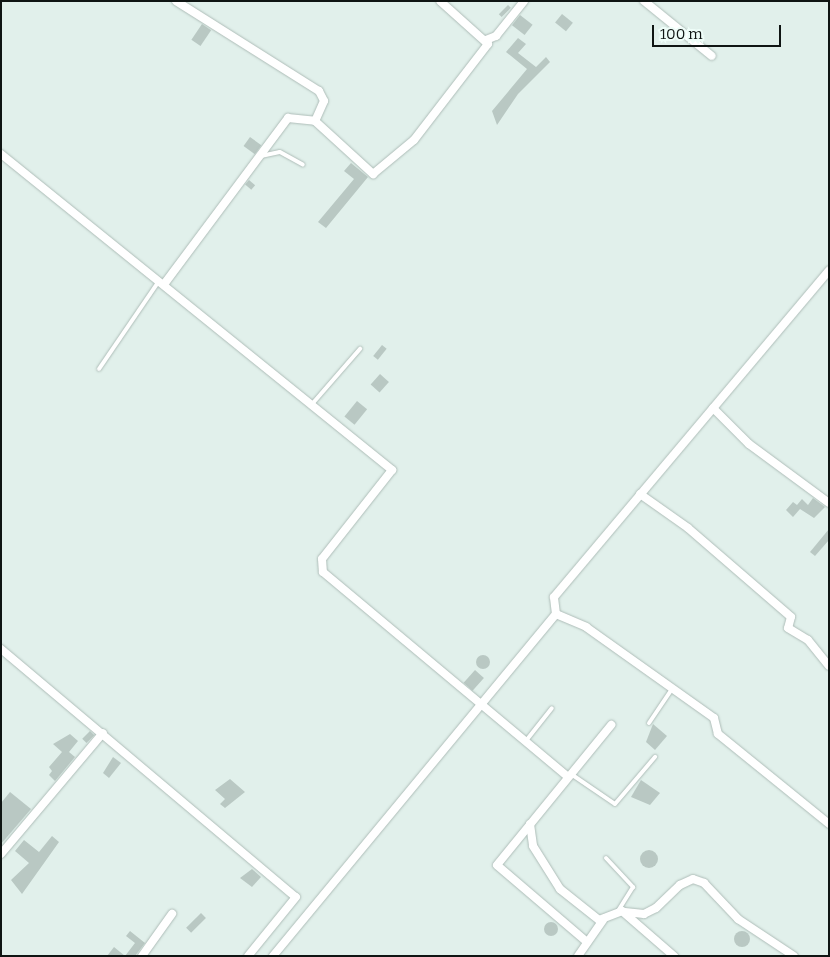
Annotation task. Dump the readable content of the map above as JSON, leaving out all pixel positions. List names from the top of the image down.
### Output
{
  "scale_bar": "100 m"
}
